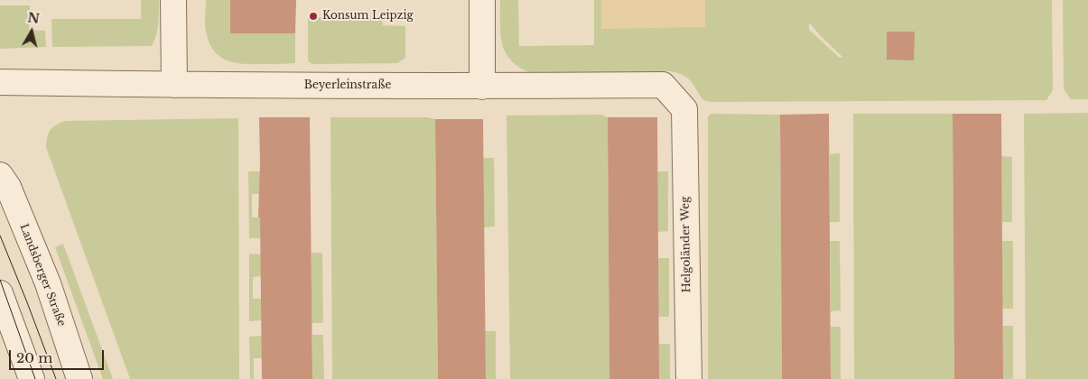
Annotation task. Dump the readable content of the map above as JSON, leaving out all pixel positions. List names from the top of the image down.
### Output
{
  "streets": {
    "street": ["Beyerleinstraße", "Helgoländer Weg", "Landsberger Straße"]
  },
  "crossings": [
    ["Beyerleinstraße", "Helgoländer Weg"]
  ],
  "places": ["Konsum Leipzig"],
  "scale_bar": "20 m",
  "north": "top"
}
